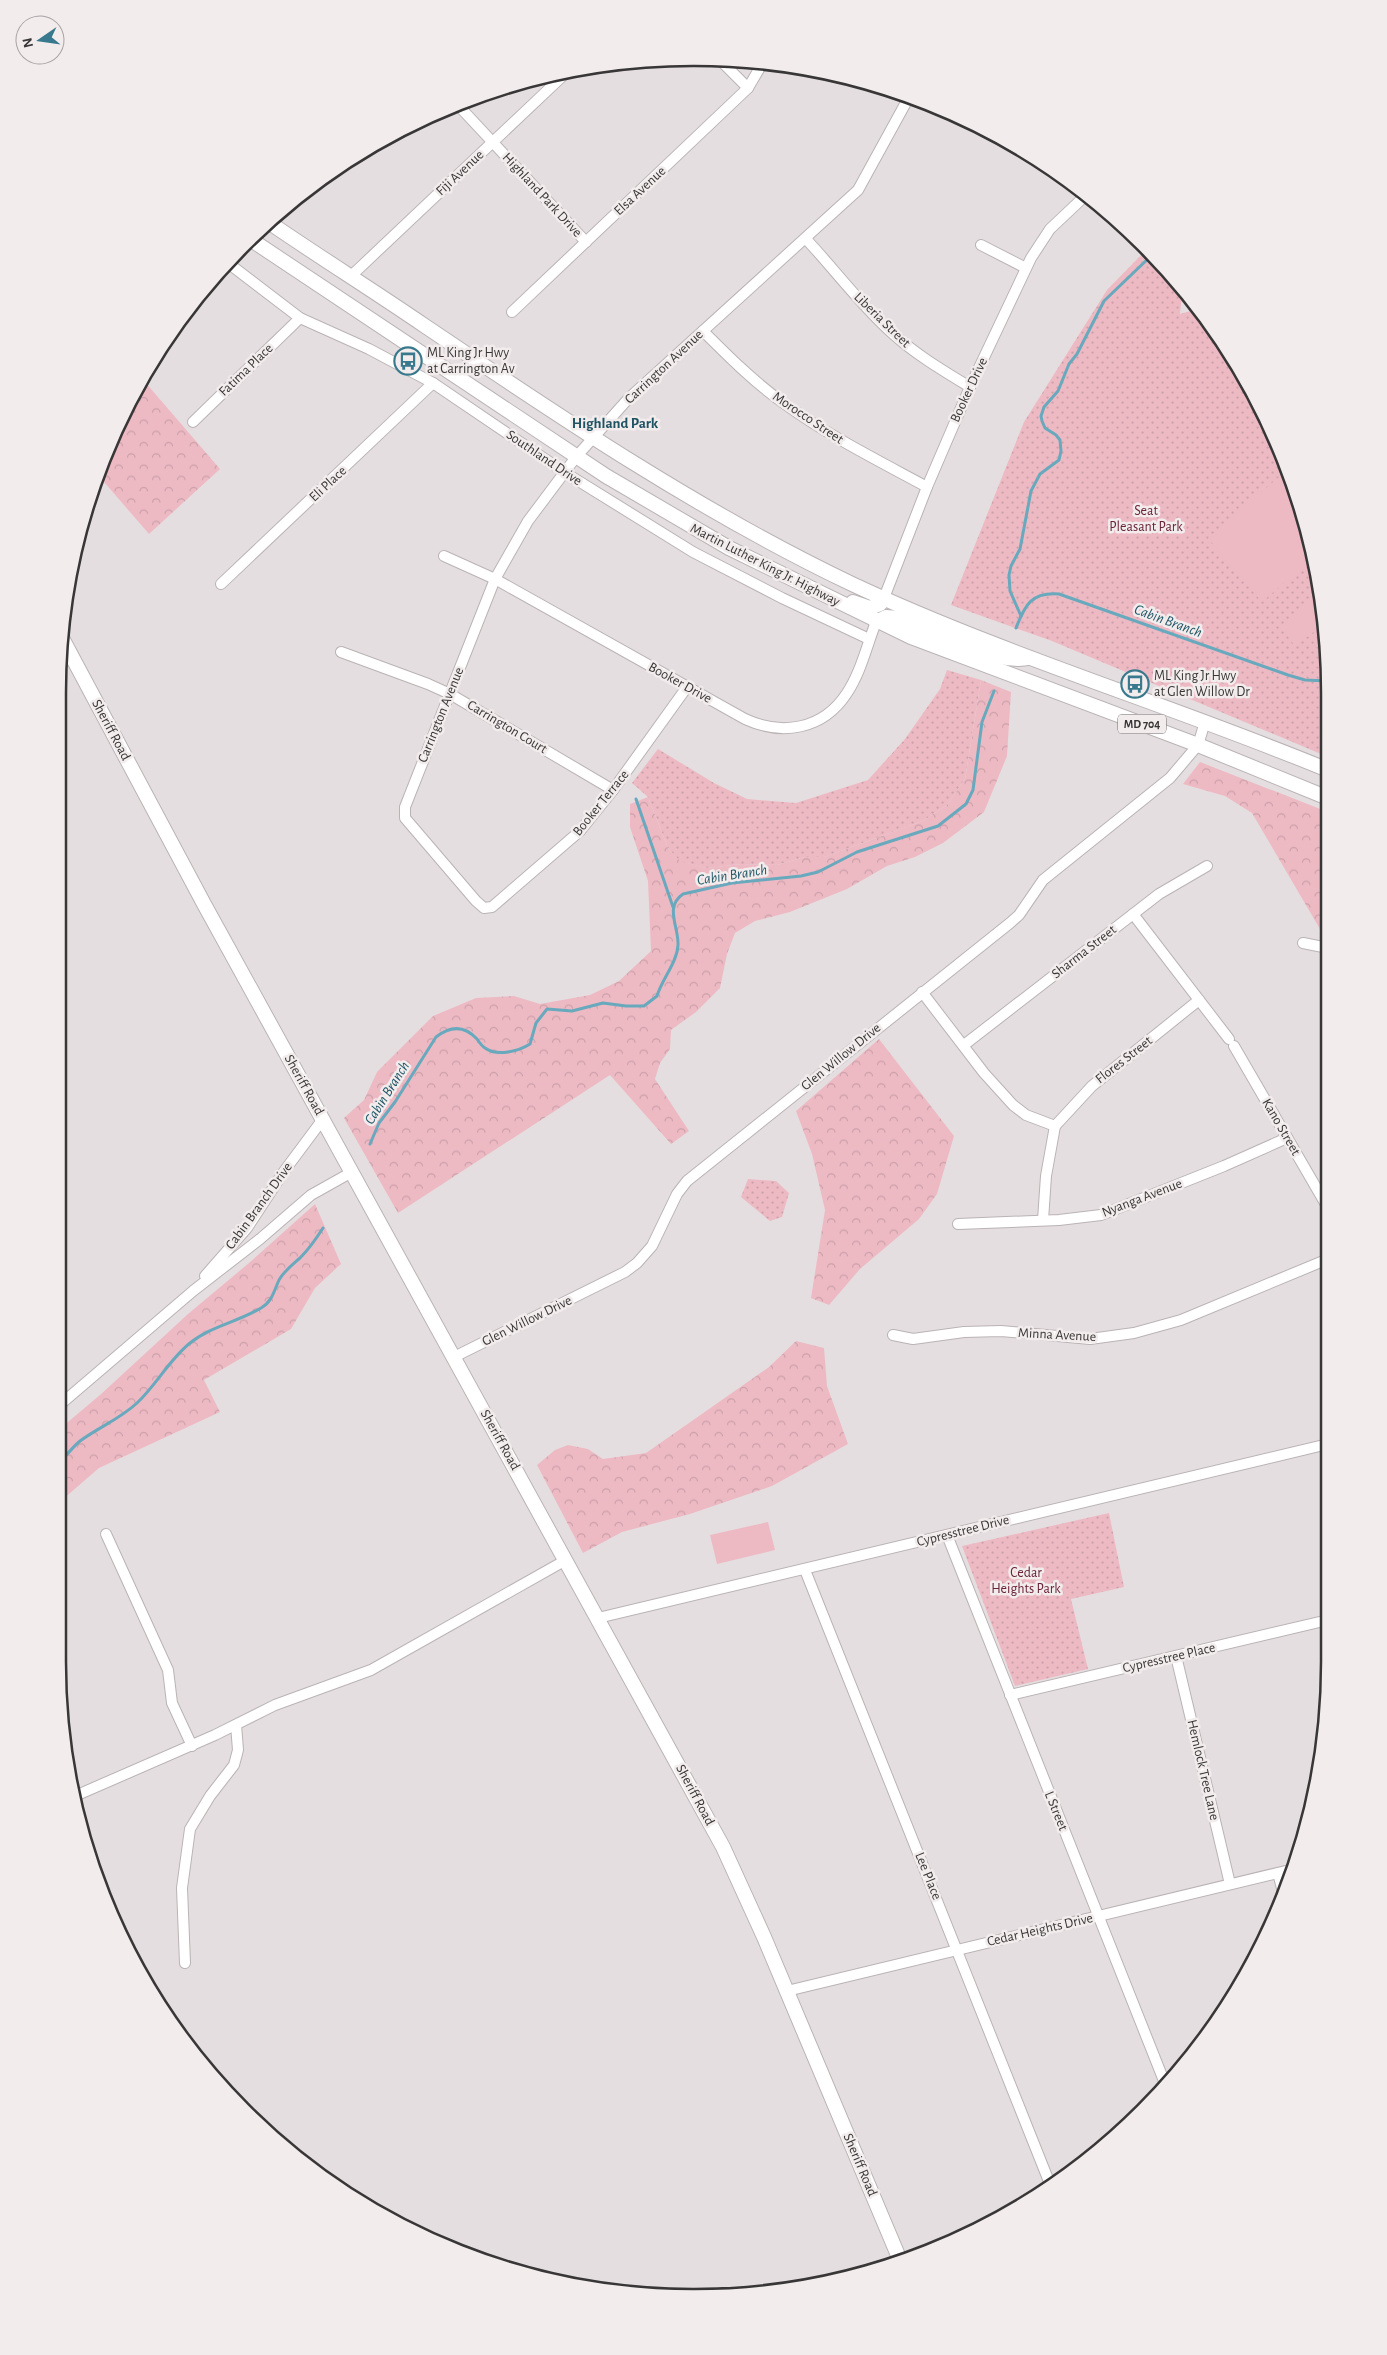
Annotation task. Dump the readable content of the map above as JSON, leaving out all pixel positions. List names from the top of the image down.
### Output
{
  "streets": {
    "main road": ["Martin Luther King Jr. Highway", "MD 704", "Sheriff Road"],
    "street": [
      "Fiji Avenue",
      "Elsa Avenue",
      "Highland Park Drive",
      "Liberia Street",
      "Carrington Avenue",
      "Fatima Place",
      "Booker Drive",
      "Morocco Street",
      "Southland Drive",
      "Eli Place",
      "Carrington Court",
      "Booker Terrace",
      "Sharma Street",
      "Glen Willow Drive",
      "Flores Street",
      "Kano Street",
      "Nyanga Avenue",
      "Cabin Branch Drive",
      "Minna Avenue",
      "Cypresstree Drive",
      "Cypresstree Place",
      "Hemlock Tree Lane",
      "L Street",
      "Lee Place",
      "Cedar Heights Drive"
    ]
  },
  "crossings": [
    ["Fiji Avenue", "Highland Park Drive"],
    ["Fiji Avenue", "Martin Luther King Jr. Highway"],
    ["Elsa Avenue", "Highland Park Drive"],
    ["Liberia Street", "Carrington Avenue"],
    ["Liberia Street", "Booker Drive"],
    ["Carrington Avenue", "Booker Drive"],
    ["Carrington Avenue", "Morocco Street"],
    ["Carrington Avenue", "Southland Drive"],
    ["Carrington Avenue", "Martin Luther King Jr. Highway"],
    ["Carrington Avenue", "Carrington Court"],
    ["Carrington Avenue", "Booker Terrace"],
    ["Fatima Place", "Southland Drive"],
    ["Booker Drive", "Morocco Street"],
    ["Booker Drive", "Southland Drive"],
    ["Booker Drive", "Martin Luther King Jr. Highway"],
    ["Booker Drive", "Booker Terrace"],
    ["Southland Drive", "Eli Place"],
    ["Martin Luther King Jr. Highway", "Glen Willow Drive"],
    ["Carrington Court", "Booker Terrace"],
    ["Sheriff Road", "Glen Willow Drive"],
    ["Sheriff Road", "Cabin Branch Drive"],
    ["Sheriff Road", "Cypresstree Drive"],
    ["Sheriff Road", "Cedar Heights Drive"],
    ["Sharma Street", "Kano Street"],
    ["Flores Street", "Kano Street"],
    ["Kano Street", "Nyanga Avenue"],
    ["Cypresstree Drive", "L Street"],
    ["Cypresstree Drive", "Lee Place"],
    ["Cypresstree Place", "Hemlock Tree Lane"],
    ["Cypresstree Place", "L Street"],
    ["Hemlock Tree Lane", "Cedar Heights Drive"],
    ["L Street", "Cedar Heights Drive"],
    ["Lee Place", "Cedar Heights Drive"]
  ],
  "districts": ["Highland Park"],
  "water": ["Cabin Branch"],
  "parks": ["Seat Pleasant Park", "Cedar Heights Park"],
  "places": {
    "bus stop": ["ML King Jr Hwy at Carrington Av", "ML King Jr Hwy at Glen Willow Dr"]
  },
  "north": "left"
}
